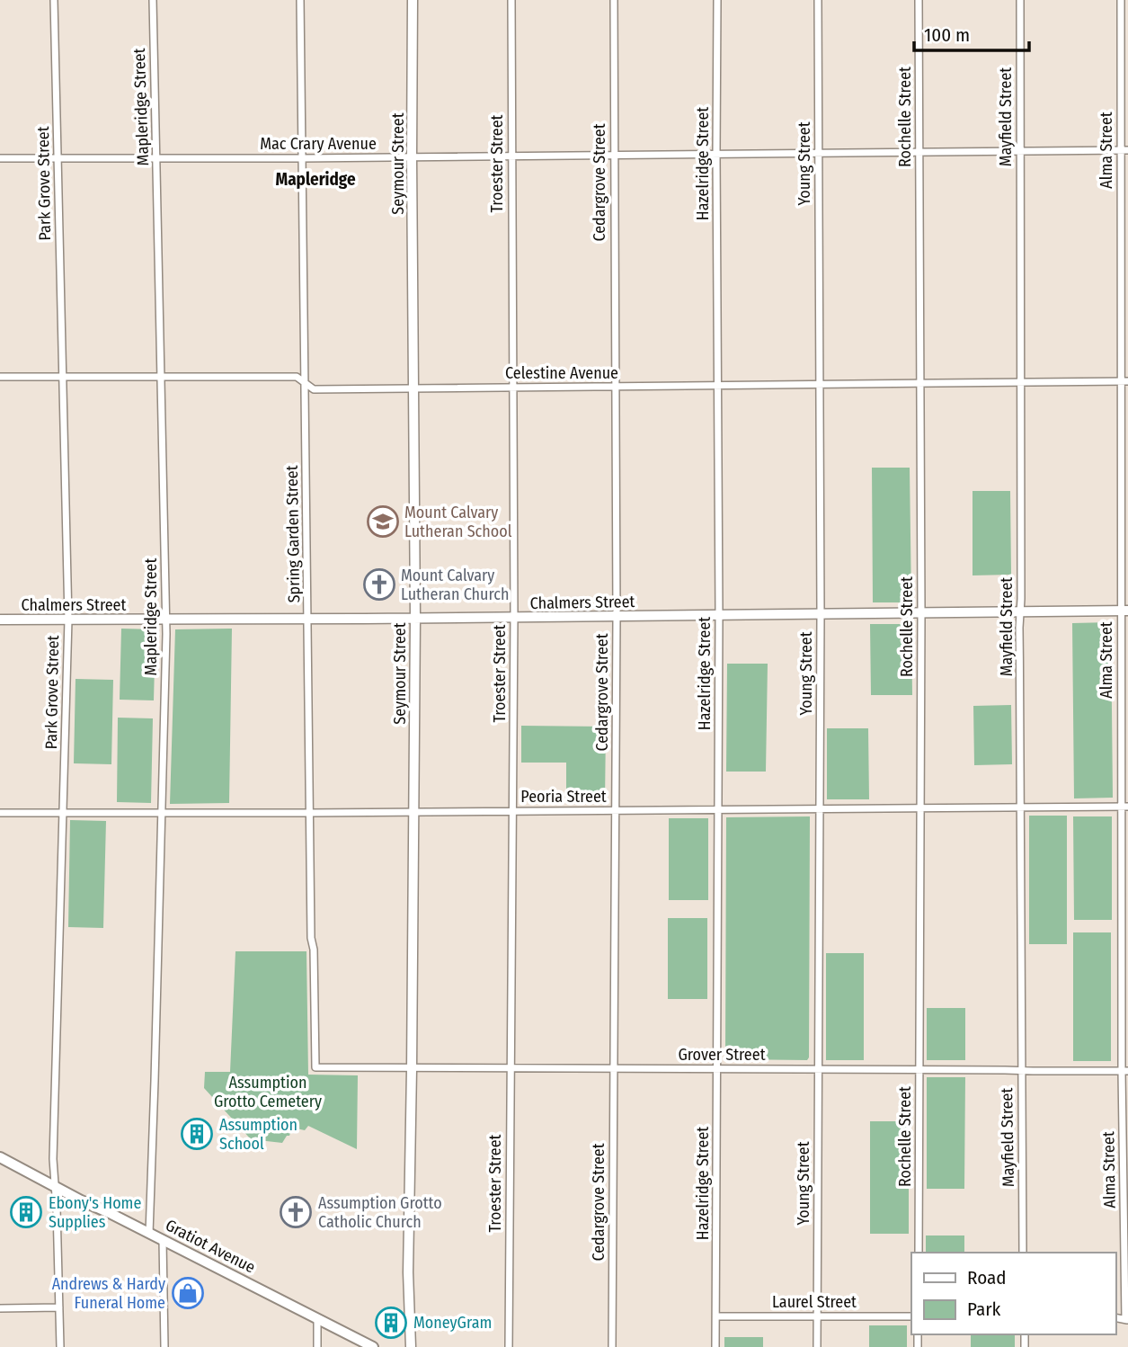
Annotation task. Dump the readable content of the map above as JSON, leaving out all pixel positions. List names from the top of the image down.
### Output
{
  "streets": {
    "main road": ["Gratiot Avenue"],
    "street": [
      "Mapleridge Street",
      "Rochelle Street",
      "Mayfield Street",
      "Mac Crary Avenue",
      "Alma Street",
      "Seymour Street",
      "Troester Street",
      "Hazelridge Street",
      "Young Street",
      "Cedargrove Street",
      "Park Grove Street",
      "Celestine Avenue",
      "Spring Garden Street",
      "Chalmers Street",
      "Peoria Street",
      "Grover Street",
      "Laurel Street"
    ]
  },
  "crossings": [
    ["Mapleridge Street", "Mac Crary Avenue"],
    ["Mapleridge Street", "Celestine Avenue"],
    ["Mapleridge Street", "Chalmers Street"],
    ["Mapleridge Street", "Peoria Street"],
    ["Mapleridge Street", "Gratiot Avenue"],
    ["Rochelle Street", "Mac Crary Avenue"],
    ["Rochelle Street", "Celestine Avenue"],
    ["Rochelle Street", "Chalmers Street"],
    ["Rochelle Street", "Peoria Street"],
    ["Rochelle Street", "Grover Street"],
    ["Mayfield Street", "Mac Crary Avenue"],
    ["Mayfield Street", "Celestine Avenue"],
    ["Mayfield Street", "Chalmers Street"],
    ["Mayfield Street", "Peoria Street"],
    ["Mayfield Street", "Grover Street"],
    ["Mac Crary Avenue", "Alma Street"],
    ["Mac Crary Avenue", "Seymour Street"],
    ["Mac Crary Avenue", "Troester Street"],
    ["Mac Crary Avenue", "Hazelridge Street"],
    ["Mac Crary Avenue", "Young Street"],
    ["Mac Crary Avenue", "Cedargrove Street"],
    ["Mac Crary Avenue", "Park Grove Street"],
    ["Mac Crary Avenue", "Spring Garden Street"],
    ["Alma Street", "Celestine Avenue"],
    ["Alma Street", "Chalmers Street"],
    ["Alma Street", "Peoria Street"],
    ["Alma Street", "Grover Street"],
    ["Seymour Street", "Celestine Avenue"],
    ["Seymour Street", "Chalmers Street"],
    ["Seymour Street", "Peoria Street"],
    ["Seymour Street", "Grover Street"],
    ["Troester Street", "Celestine Avenue"],
    ["Troester Street", "Chalmers Street"],
    ["Troester Street", "Peoria Street"],
    ["Troester Street", "Grover Street"],
    ["Hazelridge Street", "Celestine Avenue"],
    ["Hazelridge Street", "Chalmers Street"],
    ["Hazelridge Street", "Peoria Street"],
    ["Hazelridge Street", "Grover Street"],
    ["Hazelridge Street", "Laurel Street"],
    ["Young Street", "Celestine Avenue"],
    ["Young Street", "Chalmers Street"],
    ["Young Street", "Peoria Street"],
    ["Young Street", "Grover Street"],
    ["Young Street", "Laurel Street"],
    ["Cedargrove Street", "Celestine Avenue"],
    ["Cedargrove Street", "Chalmers Street"],
    ["Cedargrove Street", "Peoria Street"],
    ["Cedargrove Street", "Grover Street"],
    ["Park Grove Street", "Celestine Avenue"],
    ["Park Grove Street", "Chalmers Street"],
    ["Park Grove Street", "Peoria Street"],
    ["Park Grove Street", "Gratiot Avenue"],
    ["Celestine Avenue", "Spring Garden Street"],
    ["Spring Garden Street", "Chalmers Street"],
    ["Spring Garden Street", "Peoria Street"],
    ["Spring Garden Street", "Grover Street"]
  ],
  "districts": ["Mapleridge"],
  "parks": ["Assumption Grotto Cemetery"],
  "places": {
    "school or university": ["Mount Calvary Lutheran School"],
    "church": ["Mount Calvary Lutheran Church", "Assumption Grotto Catholic Church"],
    "building": ["Assumption School", "Ebony's Home Supplies", "MoneyGram"],
    "shop": ["Andrews & Hardy Funeral Home"]
  },
  "legend": ["Road", "Park"],
  "scale_bar": "100 m"
}
